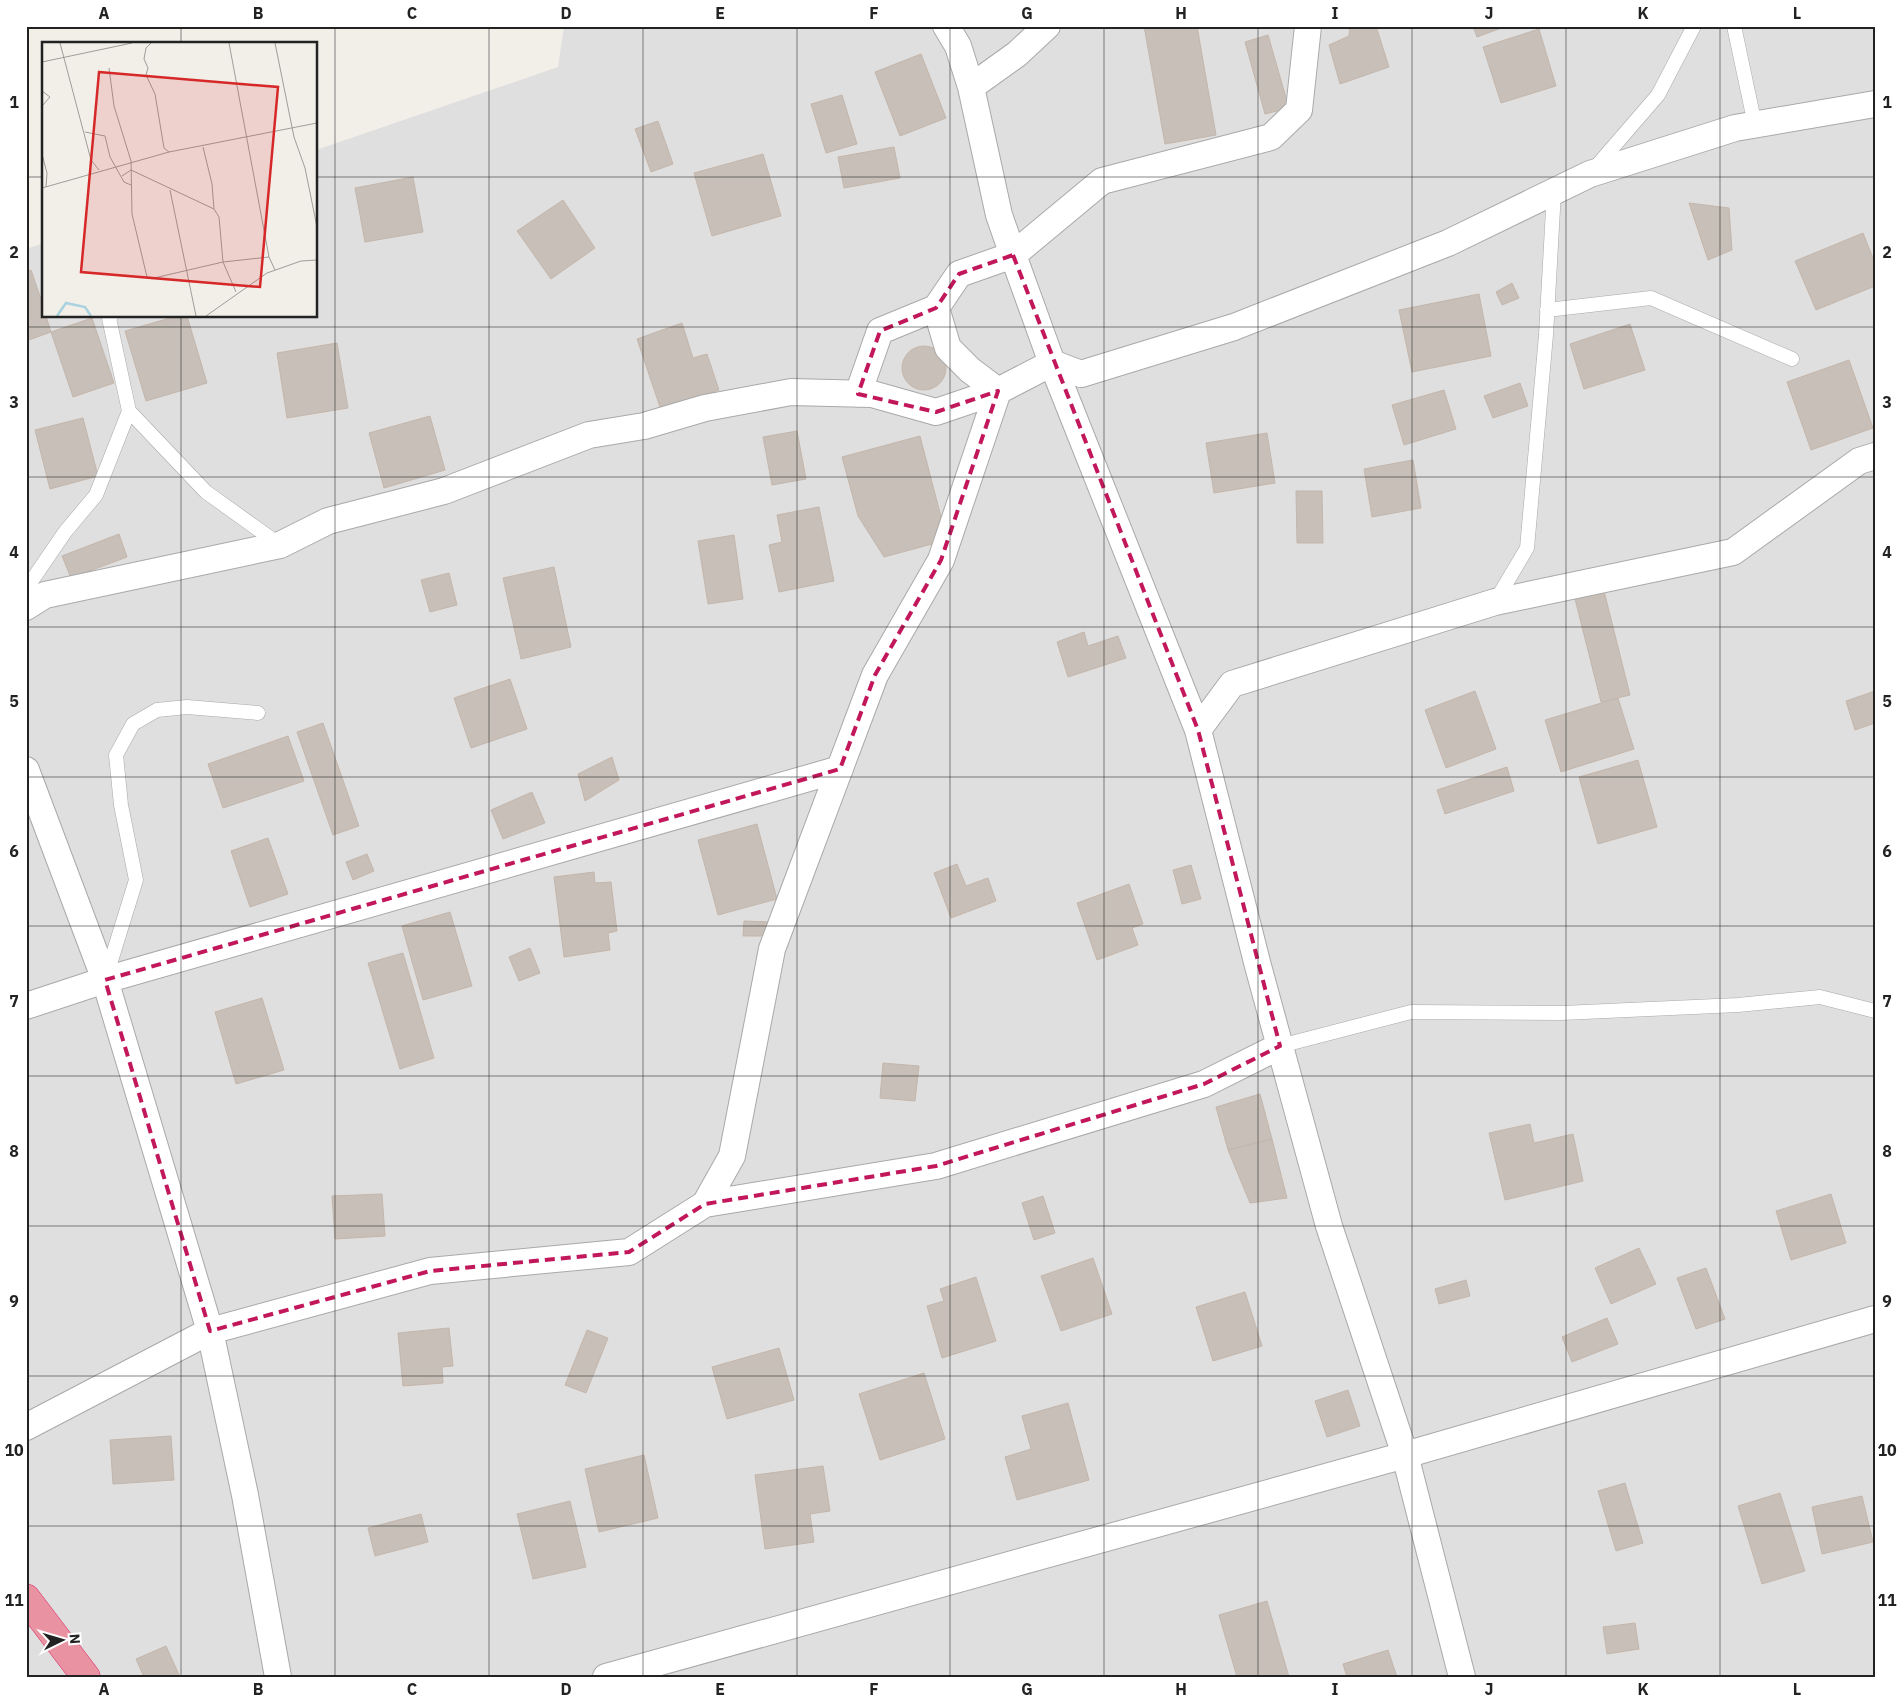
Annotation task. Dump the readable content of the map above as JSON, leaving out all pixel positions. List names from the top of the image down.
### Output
{
  "north": "right",
  "grid": {
    "columns": [
      "A",
      "B",
      "C",
      "D",
      "E",
      "F",
      "G",
      "H",
      "I",
      "J",
      "K",
      "L"
    ],
    "rows": [
      "1",
      "2",
      "3",
      "4",
      "5",
      "6",
      "7",
      "8",
      "9",
      "10",
      "11"
    ]
  }
}
